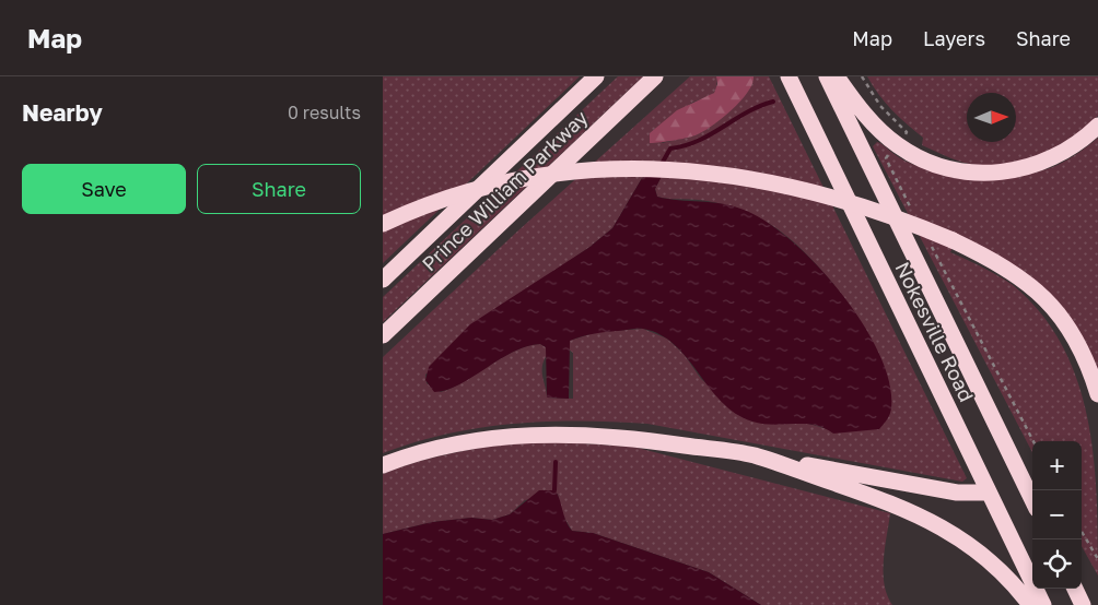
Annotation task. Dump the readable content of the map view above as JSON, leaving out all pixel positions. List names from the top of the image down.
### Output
{
  "streets": {
    "highway": ["Prince William Parkway", "Nokesville Road"]
  },
  "north": "right",
  "page": {
    "header": "Map",
    "nav": ["Map", "Layers", "Share"],
    "heading": ["Nearby", "0 results"],
    "buttons": ["Save", "Share"],
    "map_buttons": ["+", "−"]
  }
}
